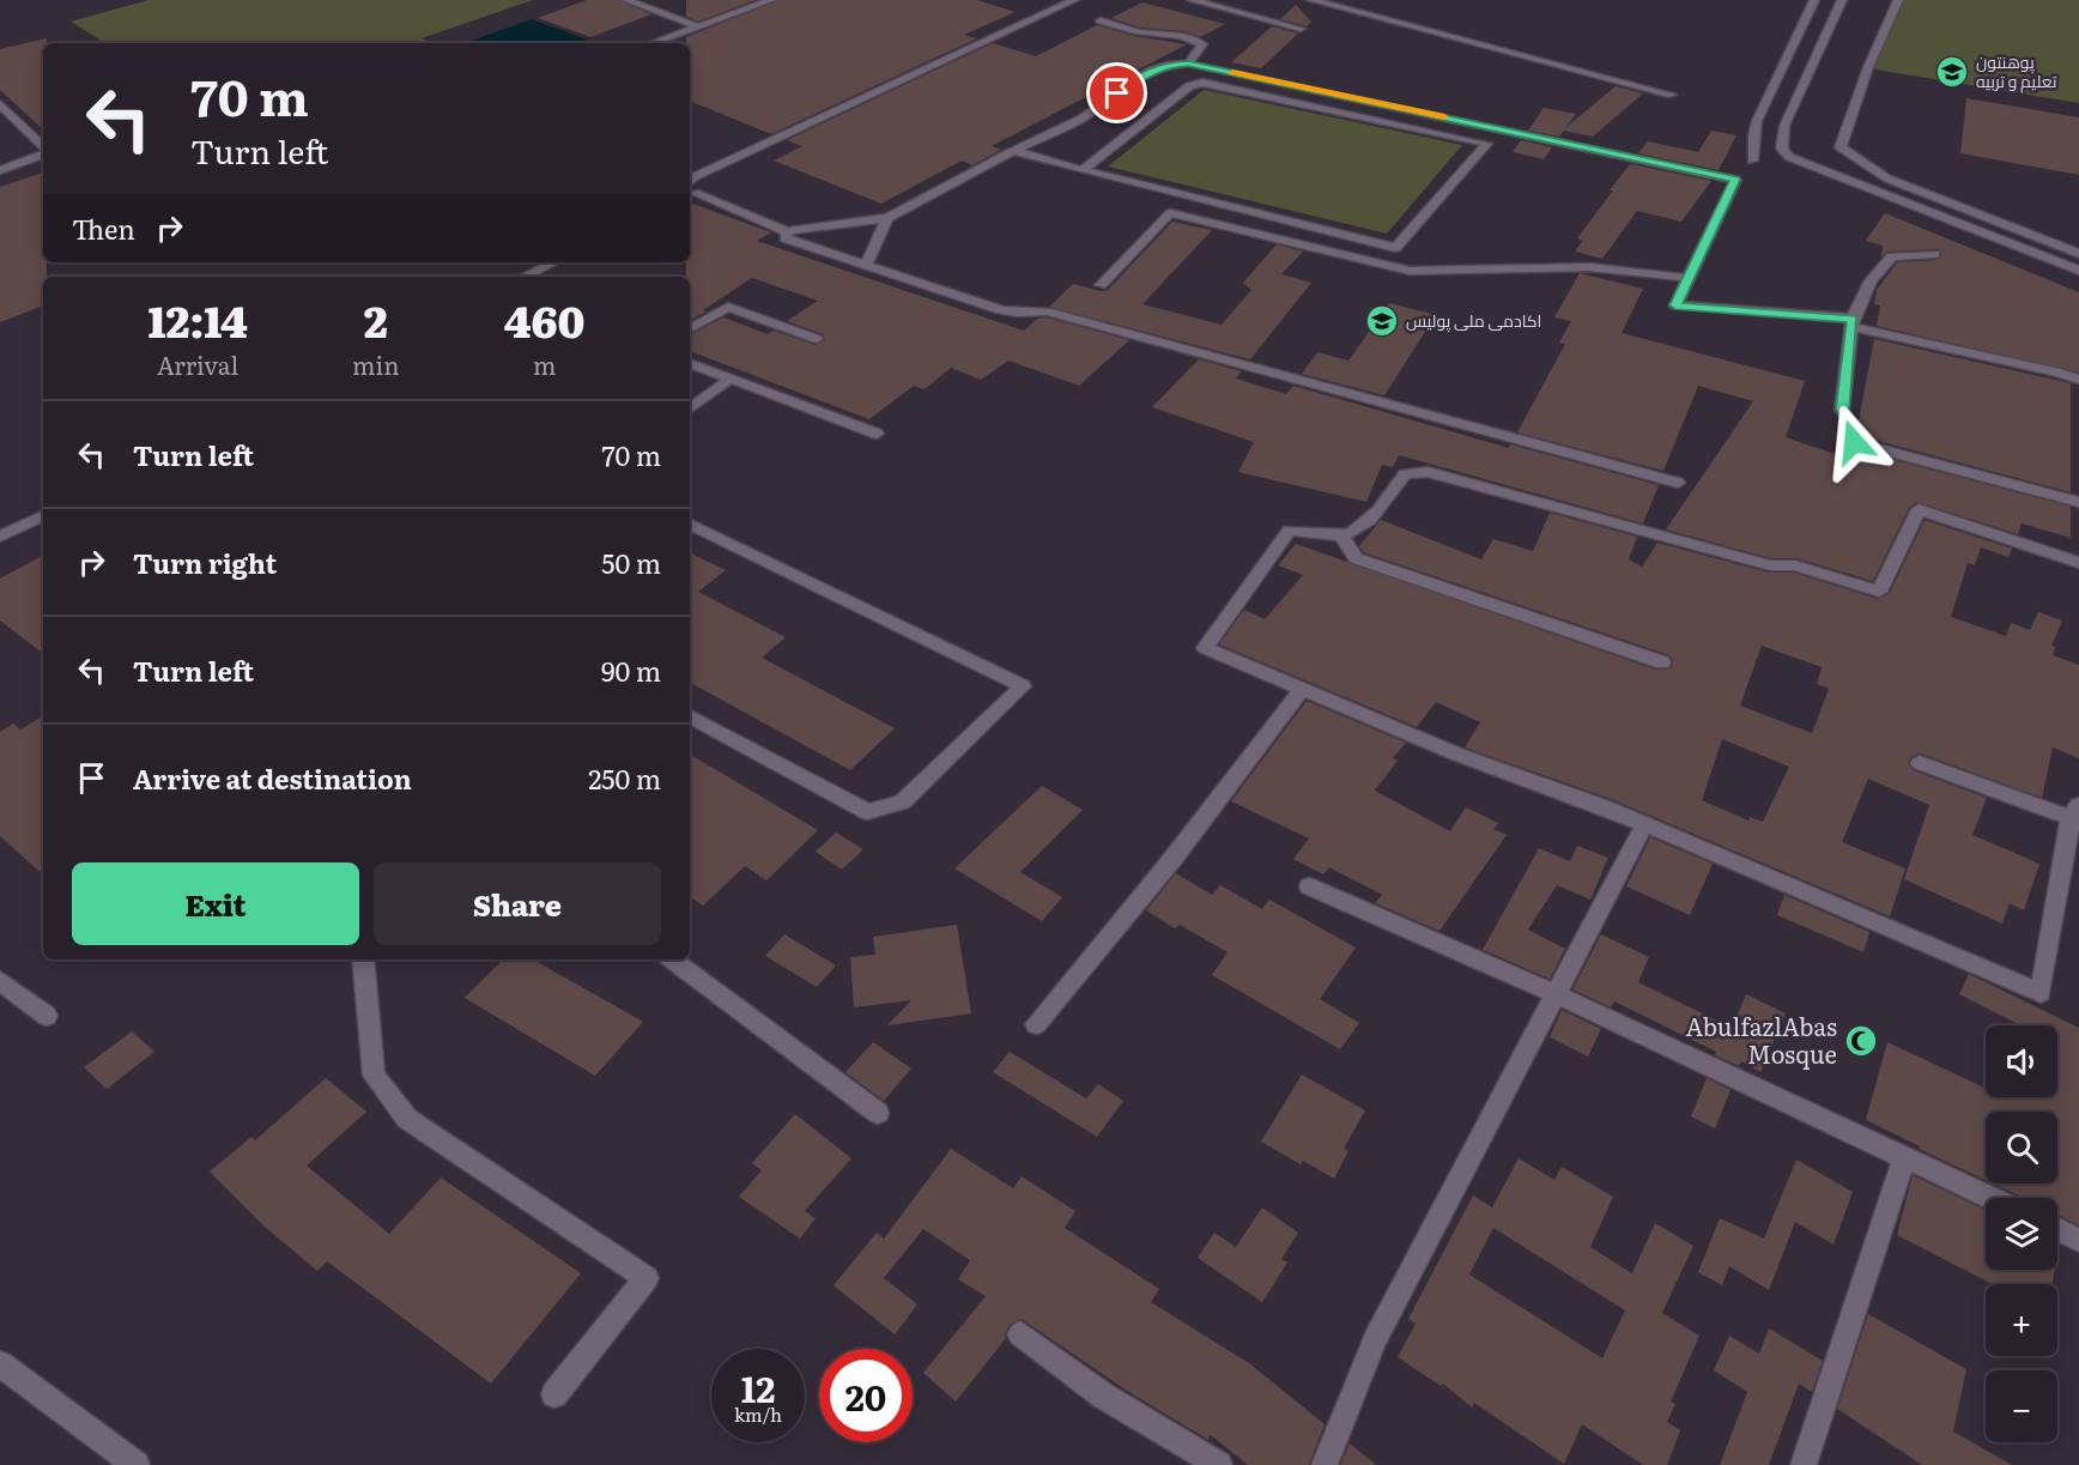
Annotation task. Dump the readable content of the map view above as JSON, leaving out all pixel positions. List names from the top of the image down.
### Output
{
  "places": {
    "school or university": ["پوهنتون تعلیم و تربیه", "اکادمی ملی پولیس"],
    "mosque": ["AbulfazlAbas Mosque"]
  },
  "page": {
    "turn": ["70 m", "Turn left"],
    "then": "Then",
    "eta": [
      "12:14",
      "Arrival",
      "2",
      "min",
      "460",
      "m"
    ],
    "list": [
      {
        "name": "Turn left",
        "value": "70 m"
      },
      {
        "name": "Turn right",
        "value": "50 m"
      },
      {
        "name": "Turn left",
        "value": "90 m"
      },
      {
        "name": "Arrive at destination",
        "value": "250 m"
      }
    ],
    "buttons": ["Exit", "Share"],
    "map_buttons": ["+", "−"],
    "speed": "12 km/h",
    "limit": "20"
  }
}
